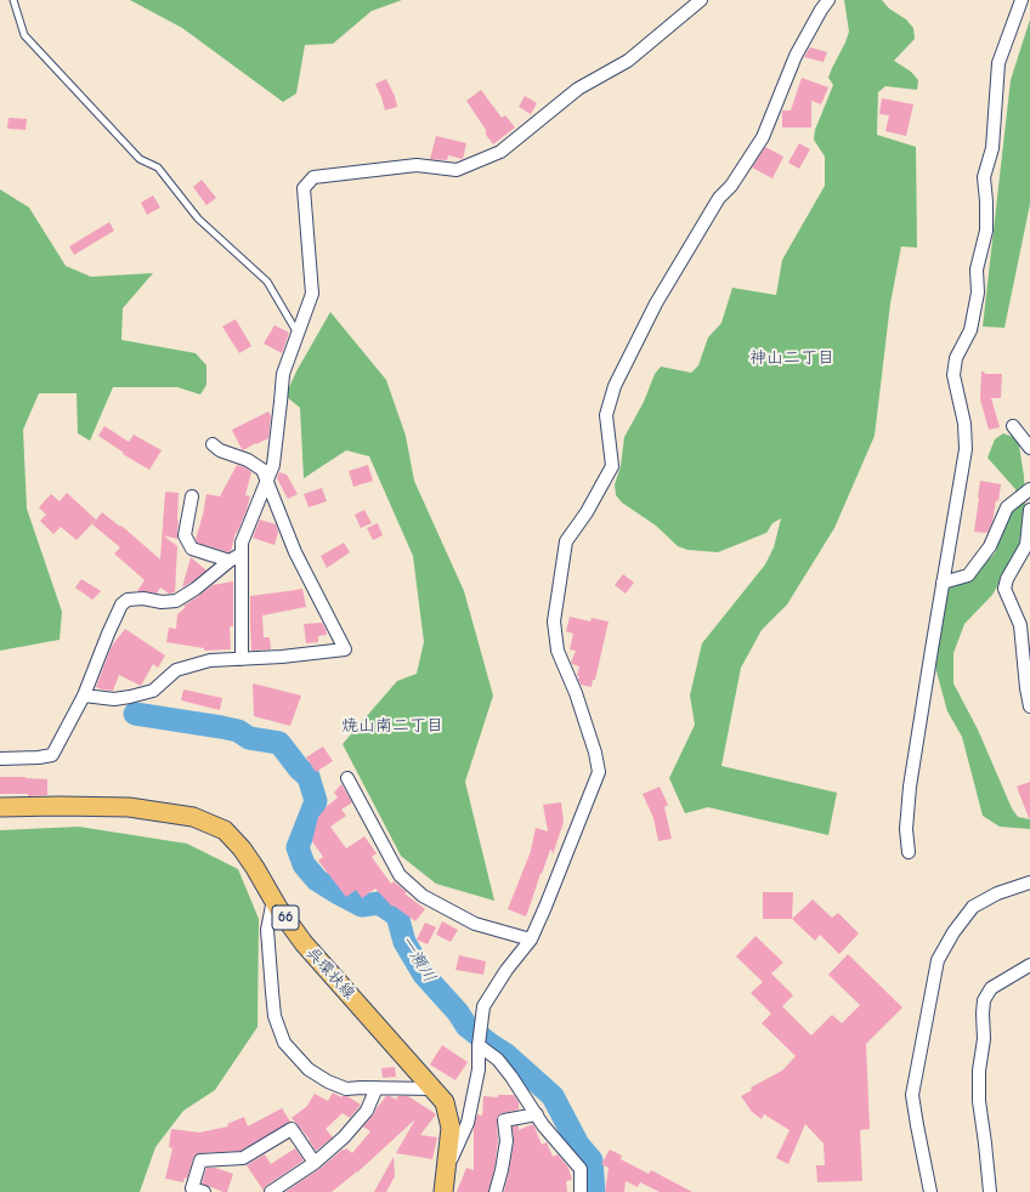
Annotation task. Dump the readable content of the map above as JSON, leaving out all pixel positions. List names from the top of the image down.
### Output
{
  "streets": {
    "main road": ["66", "呉環状線"]
  },
  "districts": ["神山二丁目", "焼山南二丁目"],
  "water": ["一瀬川"]
}
